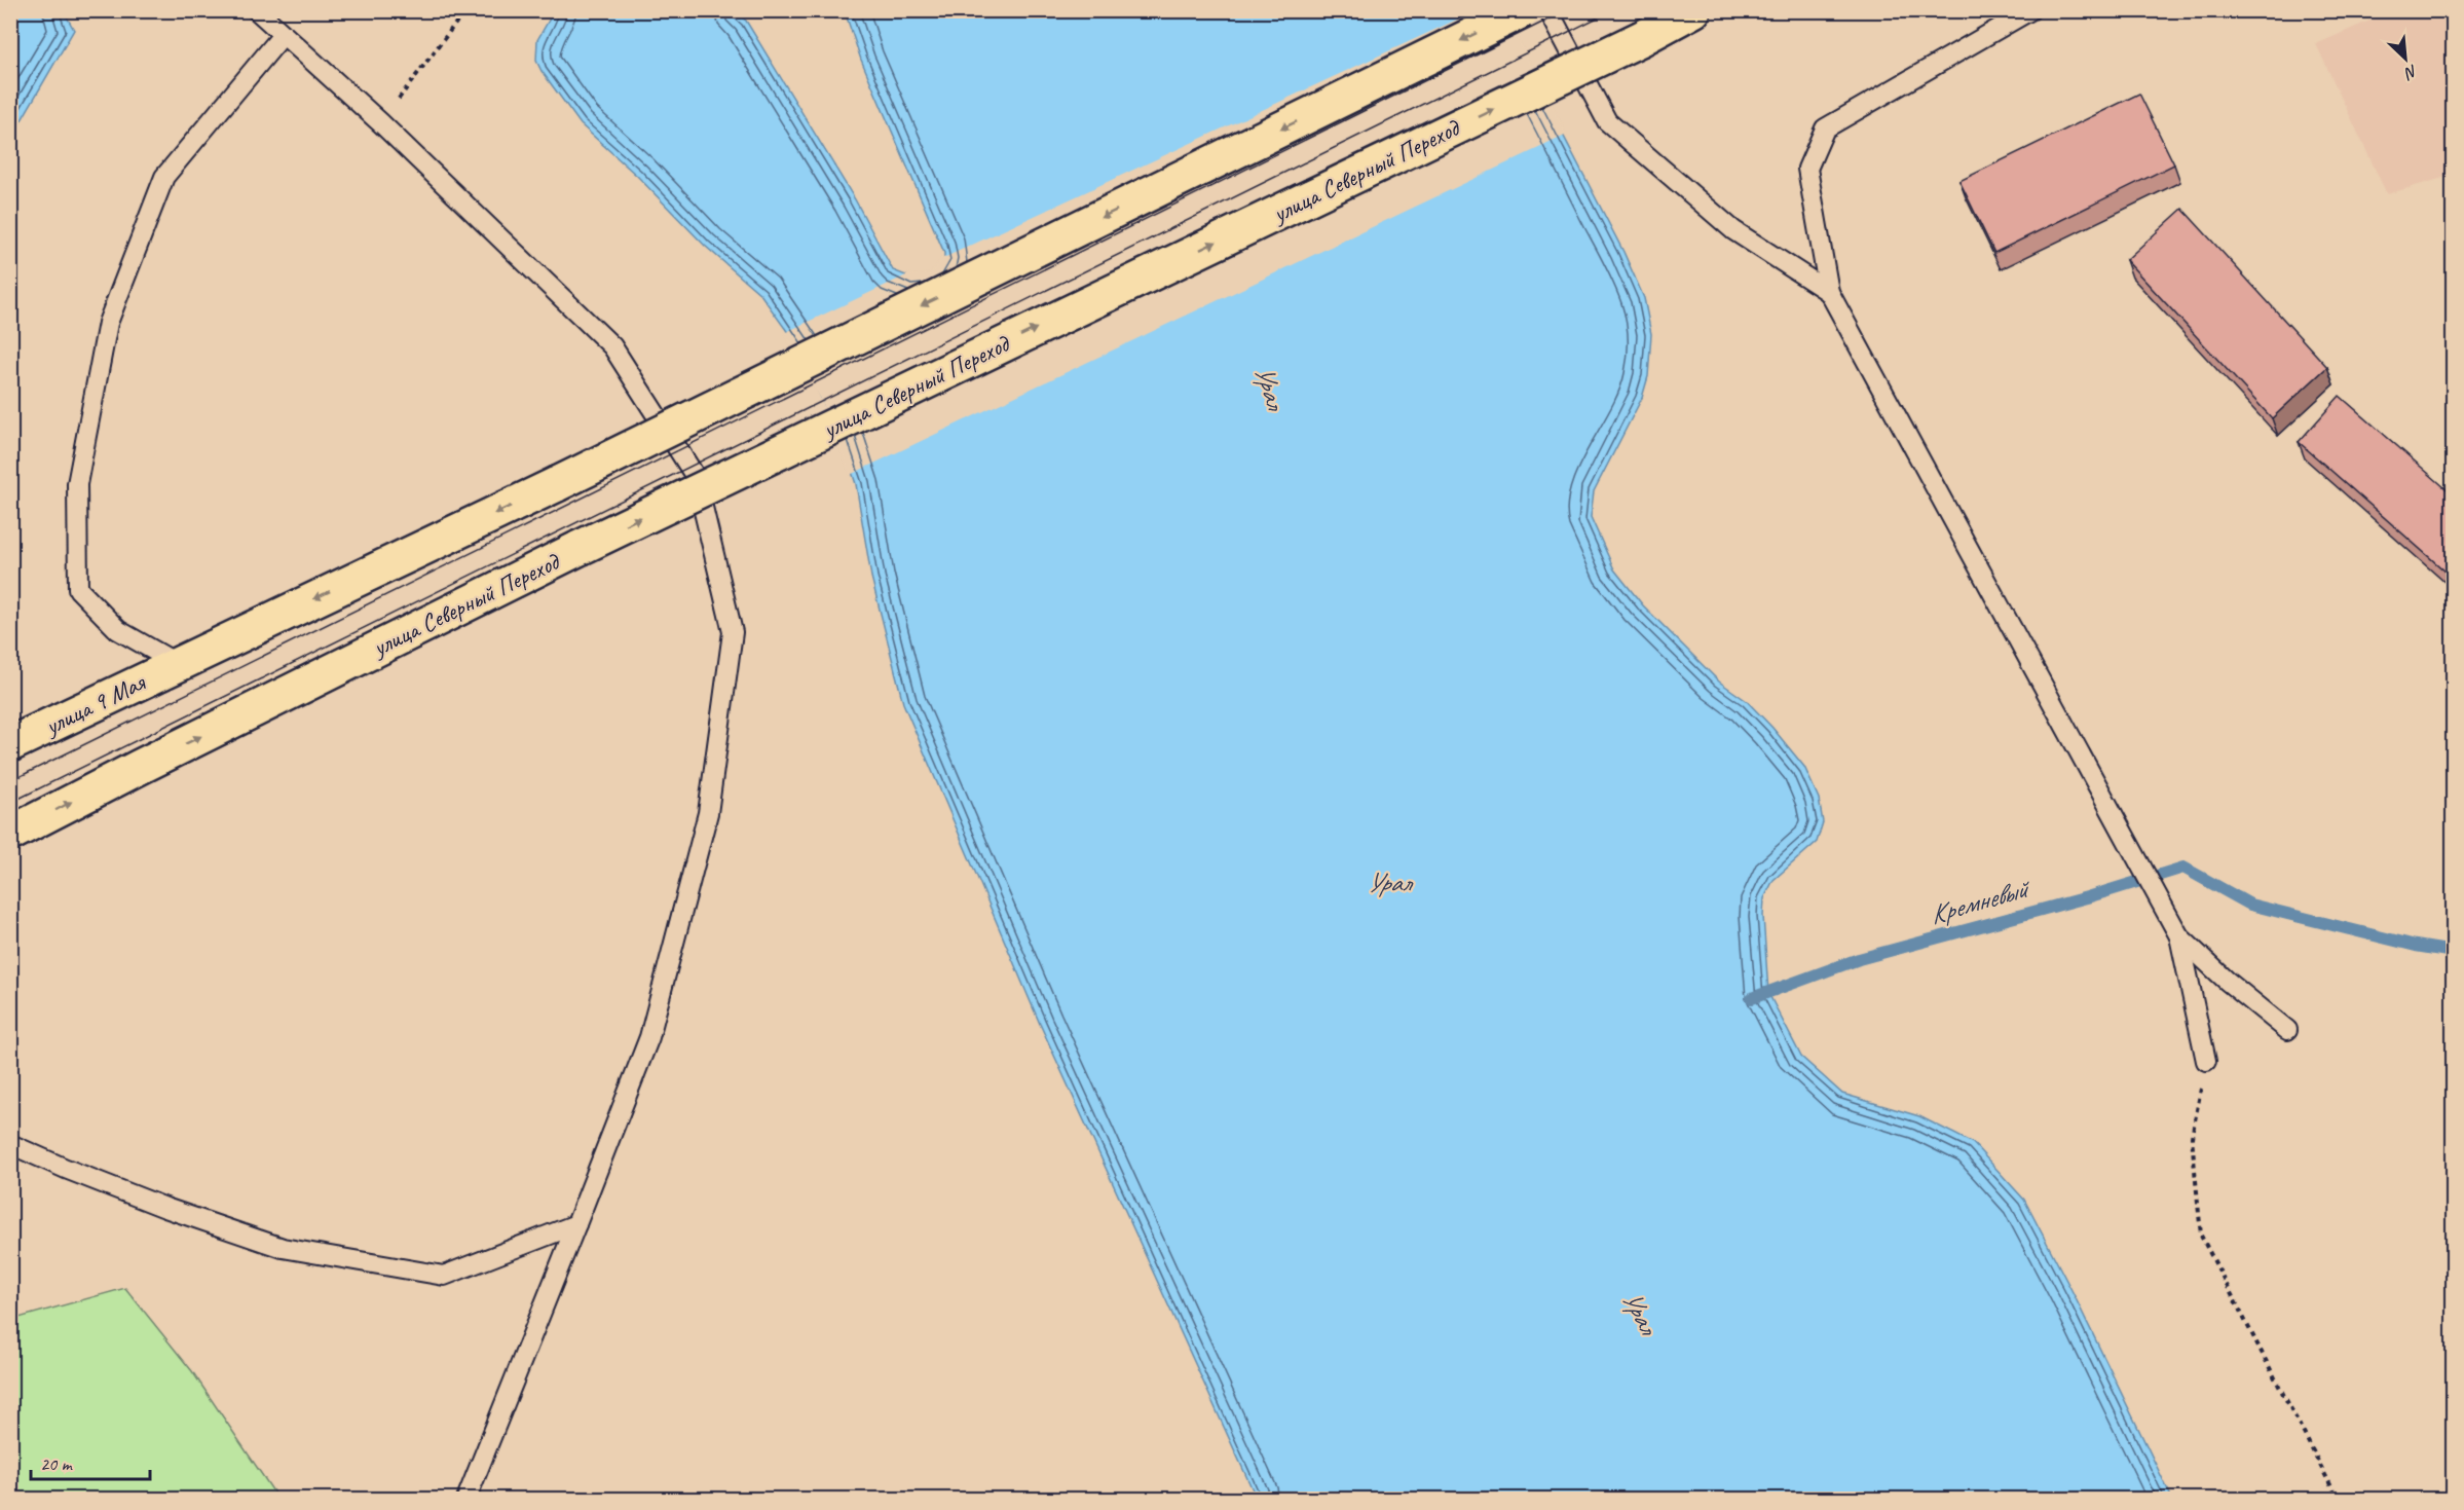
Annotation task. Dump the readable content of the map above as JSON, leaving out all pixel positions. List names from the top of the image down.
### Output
{
  "streets": {
    "main road": ["улица Северный Переход", "улица 9 Мая"]
  },
  "water": ["Урал", "Кремневый"],
  "scale_bar": "20 m",
  "north": "bottom right"
}
